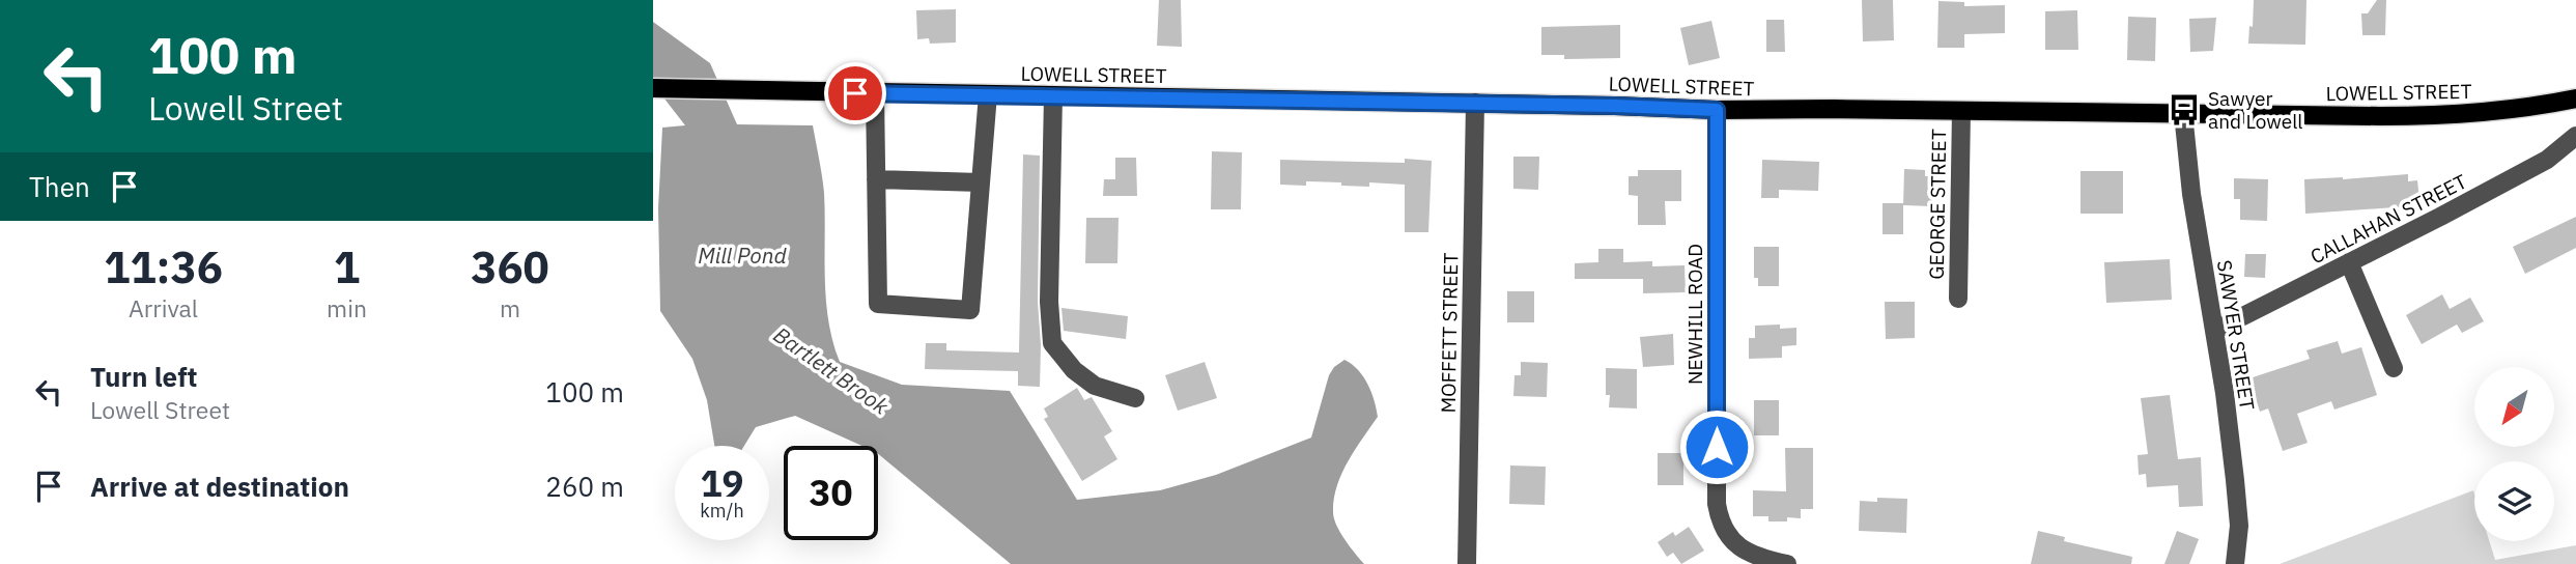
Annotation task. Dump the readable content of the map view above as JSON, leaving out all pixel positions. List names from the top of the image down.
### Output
{
  "streets": {
    "main road": ["LOWELL STREET"],
    "street": [
      "GEORGE STREET",
      "CALLAHAN STREET",
      "NEWHILL ROAD",
      "MOFFETT STREET",
      "SAWYER STREET"
    ]
  },
  "crossings": [
    ["LOWELL STREET", "GEORGE STREET"],
    ["LOWELL STREET", "NEWHILL ROAD"],
    ["LOWELL STREET", "MOFFETT STREET"],
    ["LOWELL STREET", "SAWYER STREET"],
    ["CALLAHAN STREET", "SAWYER STREET"]
  ],
  "water": ["Mill Pond", "Bartlett Brook"],
  "places": {
    "bus stop": ["Sawyer and Lowell"]
  },
  "north": "bottom left",
  "page": {
    "turn": ["100 m", "Lowell Street"],
    "then": "Then",
    "eta": [
      "11:36",
      "Arrival",
      "1",
      "min",
      "360",
      "m"
    ],
    "list": [
      {
        "name": "Turn left",
        "note": "Lowell Street",
        "value": "100 m"
      },
      {
        "name": "Arrive at destination",
        "value": "260 m"
      }
    ],
    "speed": "19 km/h",
    "limit": "30"
  }
}
